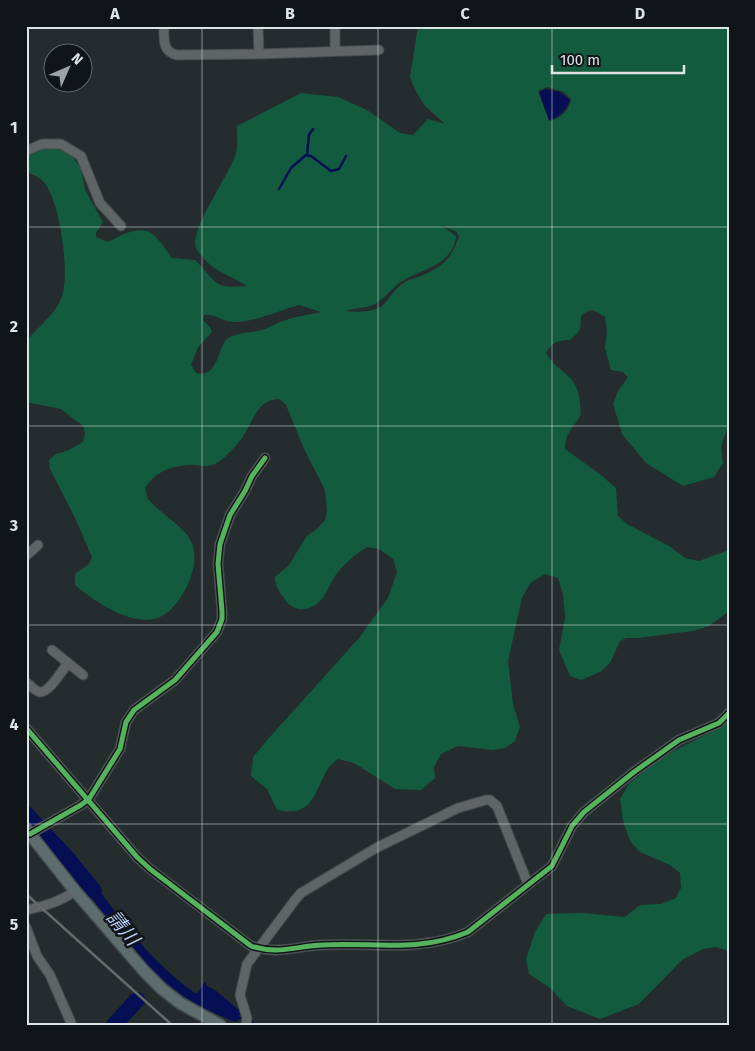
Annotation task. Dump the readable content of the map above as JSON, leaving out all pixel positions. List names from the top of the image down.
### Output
{
  "water": ["請川"],
  "scale_bar": "100 m",
  "north": "top right",
  "grid": {
    "columns": [
      "A",
      "B",
      "C",
      "D"
    ],
    "rows": [
      "1",
      "2",
      "3",
      "4",
      "5"
    ]
  }
}
